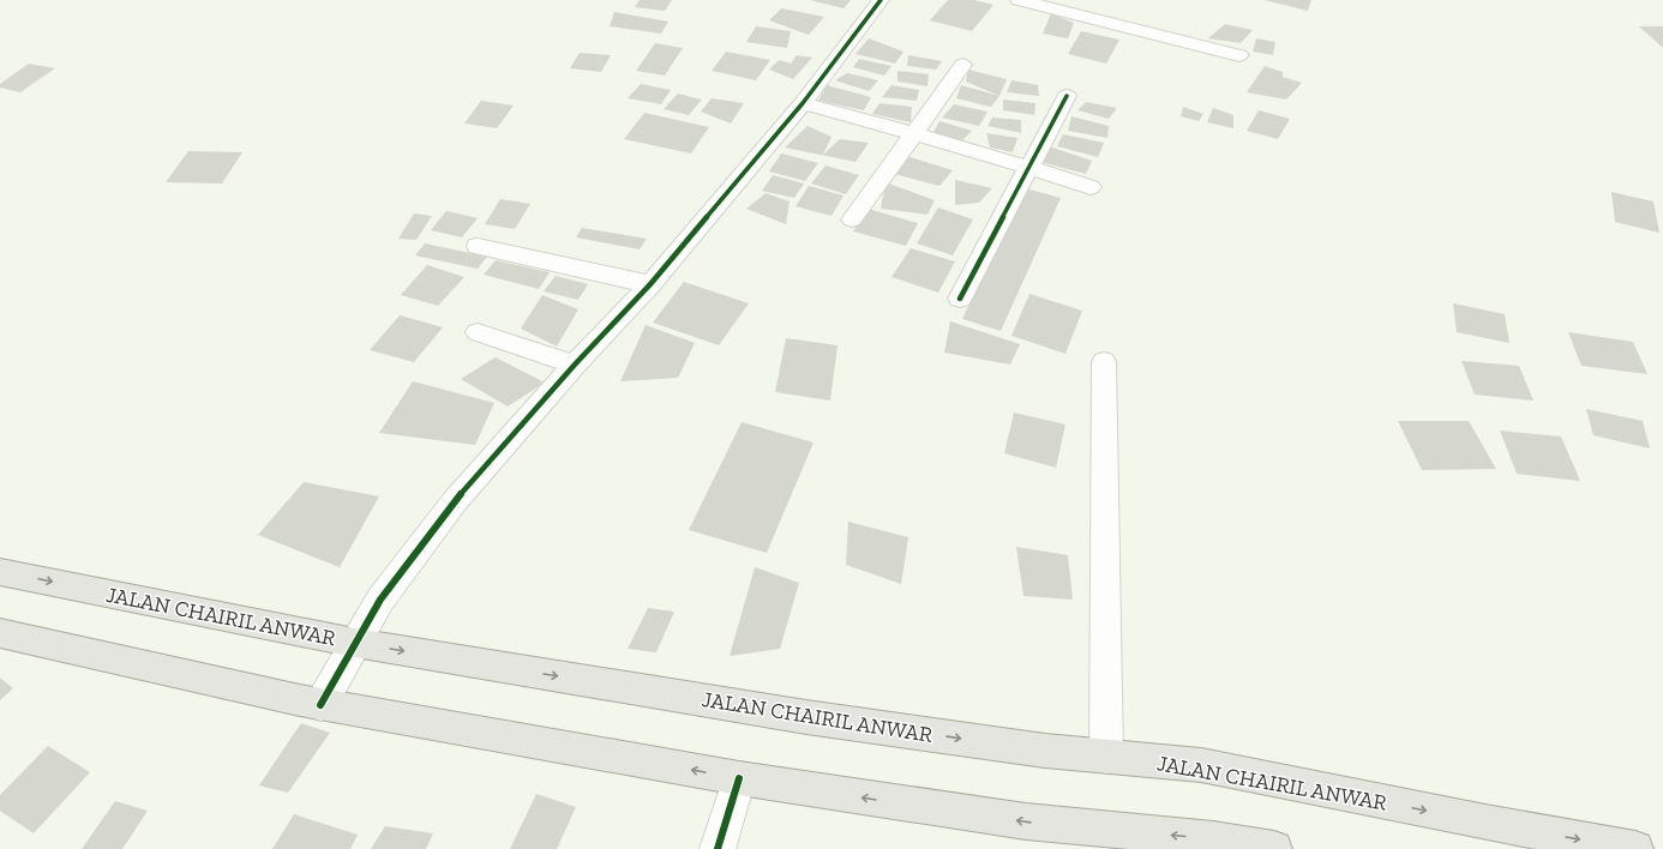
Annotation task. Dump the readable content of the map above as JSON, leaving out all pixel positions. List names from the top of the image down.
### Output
{
  "streets": {
    "main road": ["JALAN CHAIRIL ANWAR"]
  }
}
